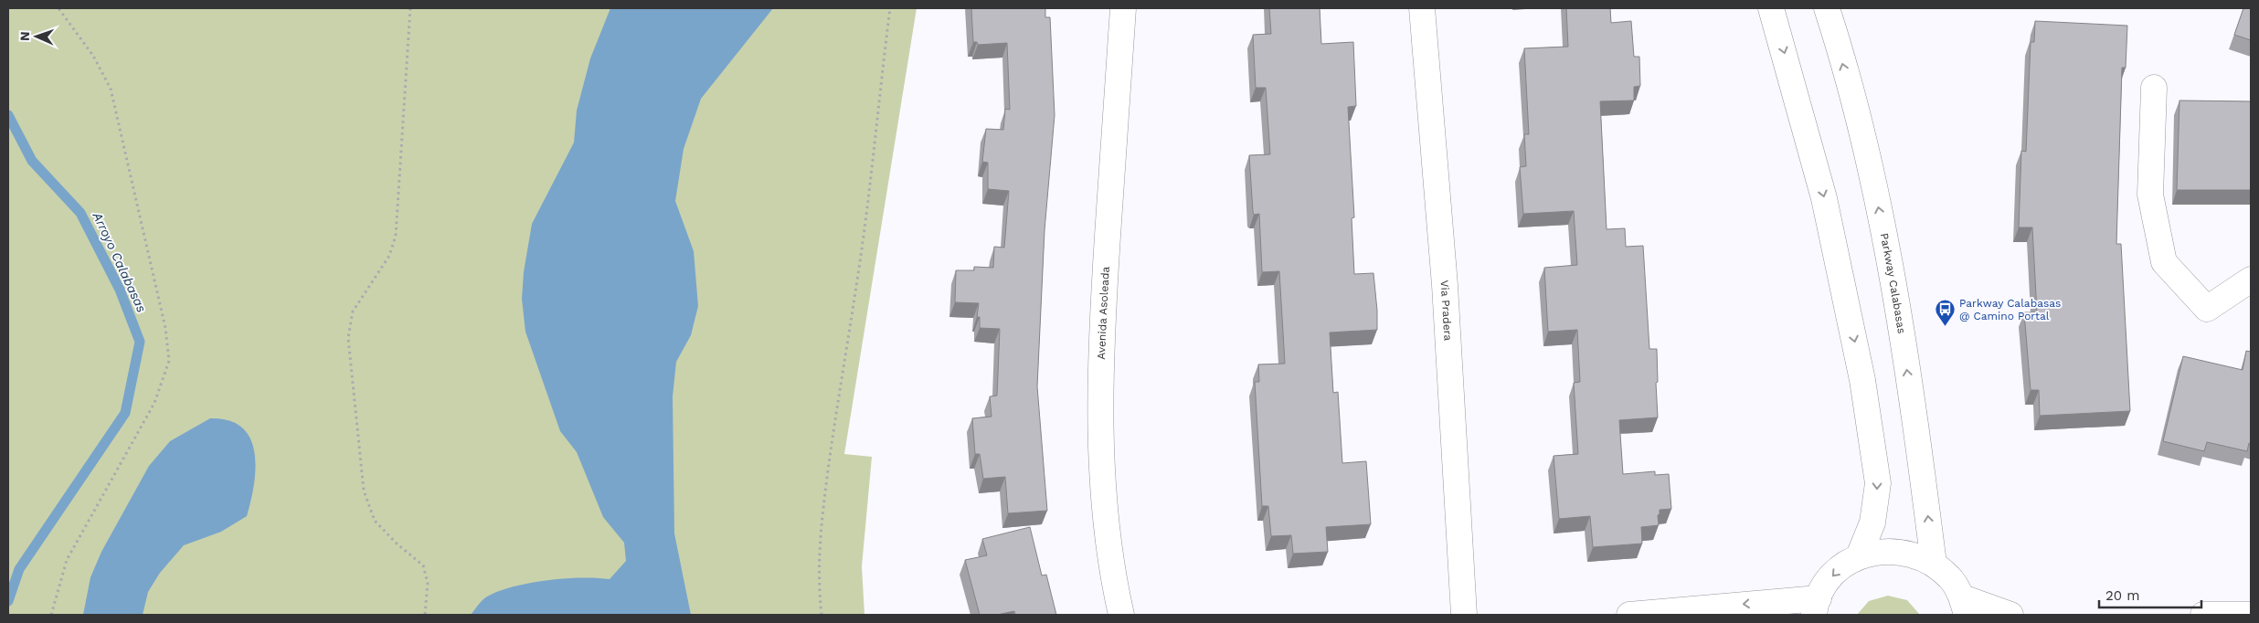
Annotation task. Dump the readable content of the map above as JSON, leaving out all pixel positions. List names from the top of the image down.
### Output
{
  "streets": {
    "street": ["Parkway Calabasas", "Via Pradera", "Avenida Asoleada"]
  },
  "water": ["Arroyo Calabasas"],
  "places": {
    "bus stop": ["Parkway Calabasas @ Camino Portal"]
  },
  "scale_bar": "20 m",
  "north": "left"
}
